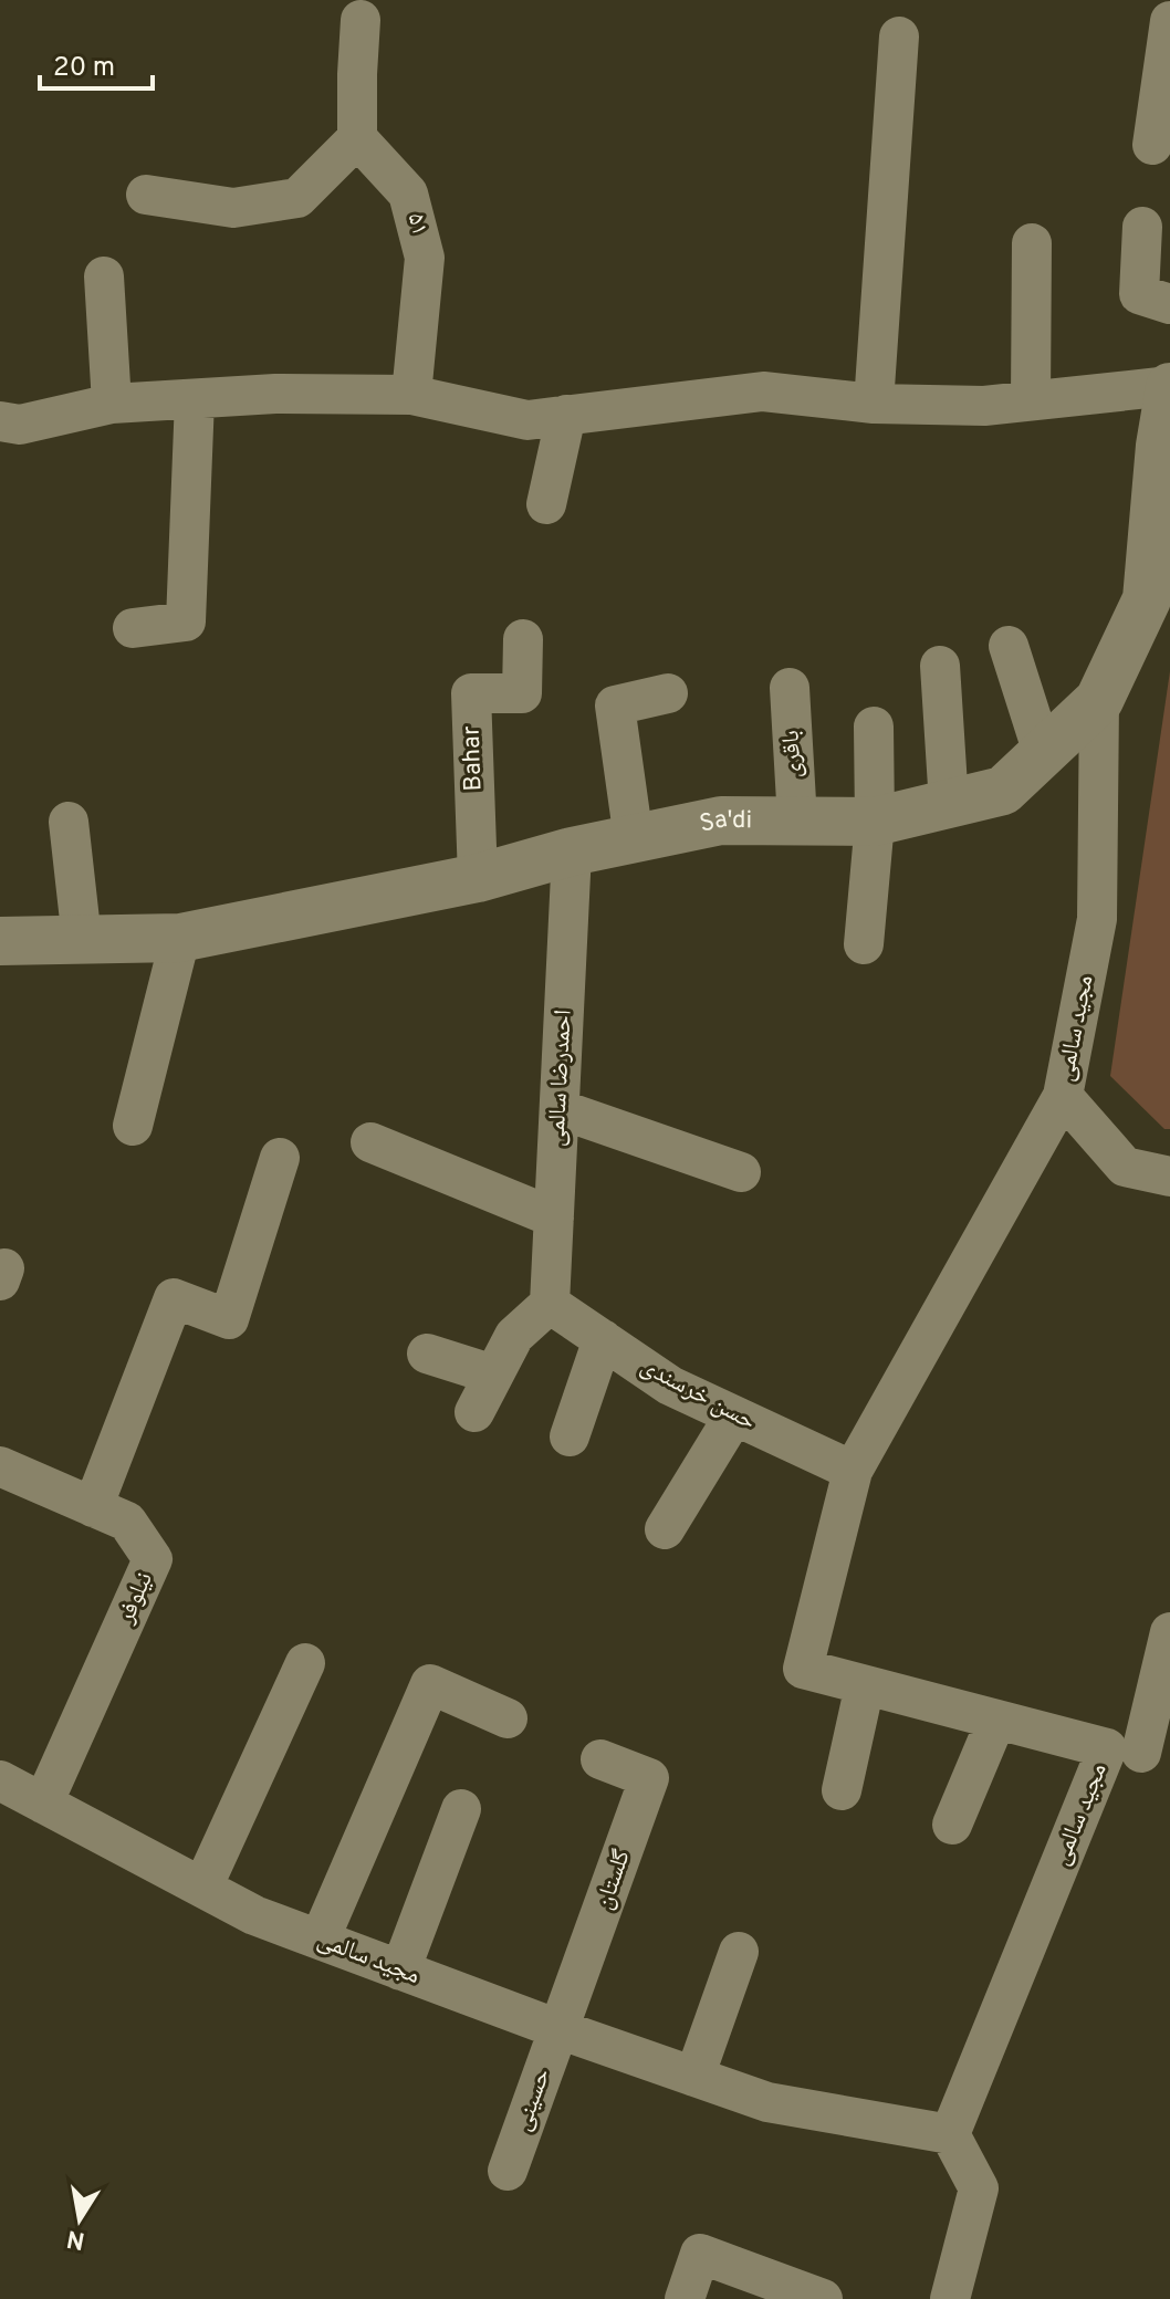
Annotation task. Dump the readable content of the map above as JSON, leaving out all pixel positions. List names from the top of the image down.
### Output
{
  "streets": {
    "street": [
      "۵۱",
      "باقری",
      "Bahar",
      "Sa'di",
      "مجید سالمی",
      "احمدرضا سالمی",
      "حسن خرسندی",
      "نیلوفر",
      "گلستان",
      "حسینی"
    ]
  },
  "crossings": [
    ["باقری", "Sa'di"],
    ["Bahar", "Sa'di"],
    ["Sa'di", "مجید سالمی"],
    ["Sa'di", "احمدرضا سالمی"],
    ["مجید سالمی", "حسن خرسندی"],
    ["مجید سالمی", "نیلوفر"],
    ["مجید سالمی", "گلستان"],
    ["مجید سالمی", "حسینی"],
    ["احمدرضا سالمی", "حسن خرسندی"],
    ["گلستان", "حسینی"]
  ],
  "scale_bar": "20 m",
  "north": "bottom"
}
